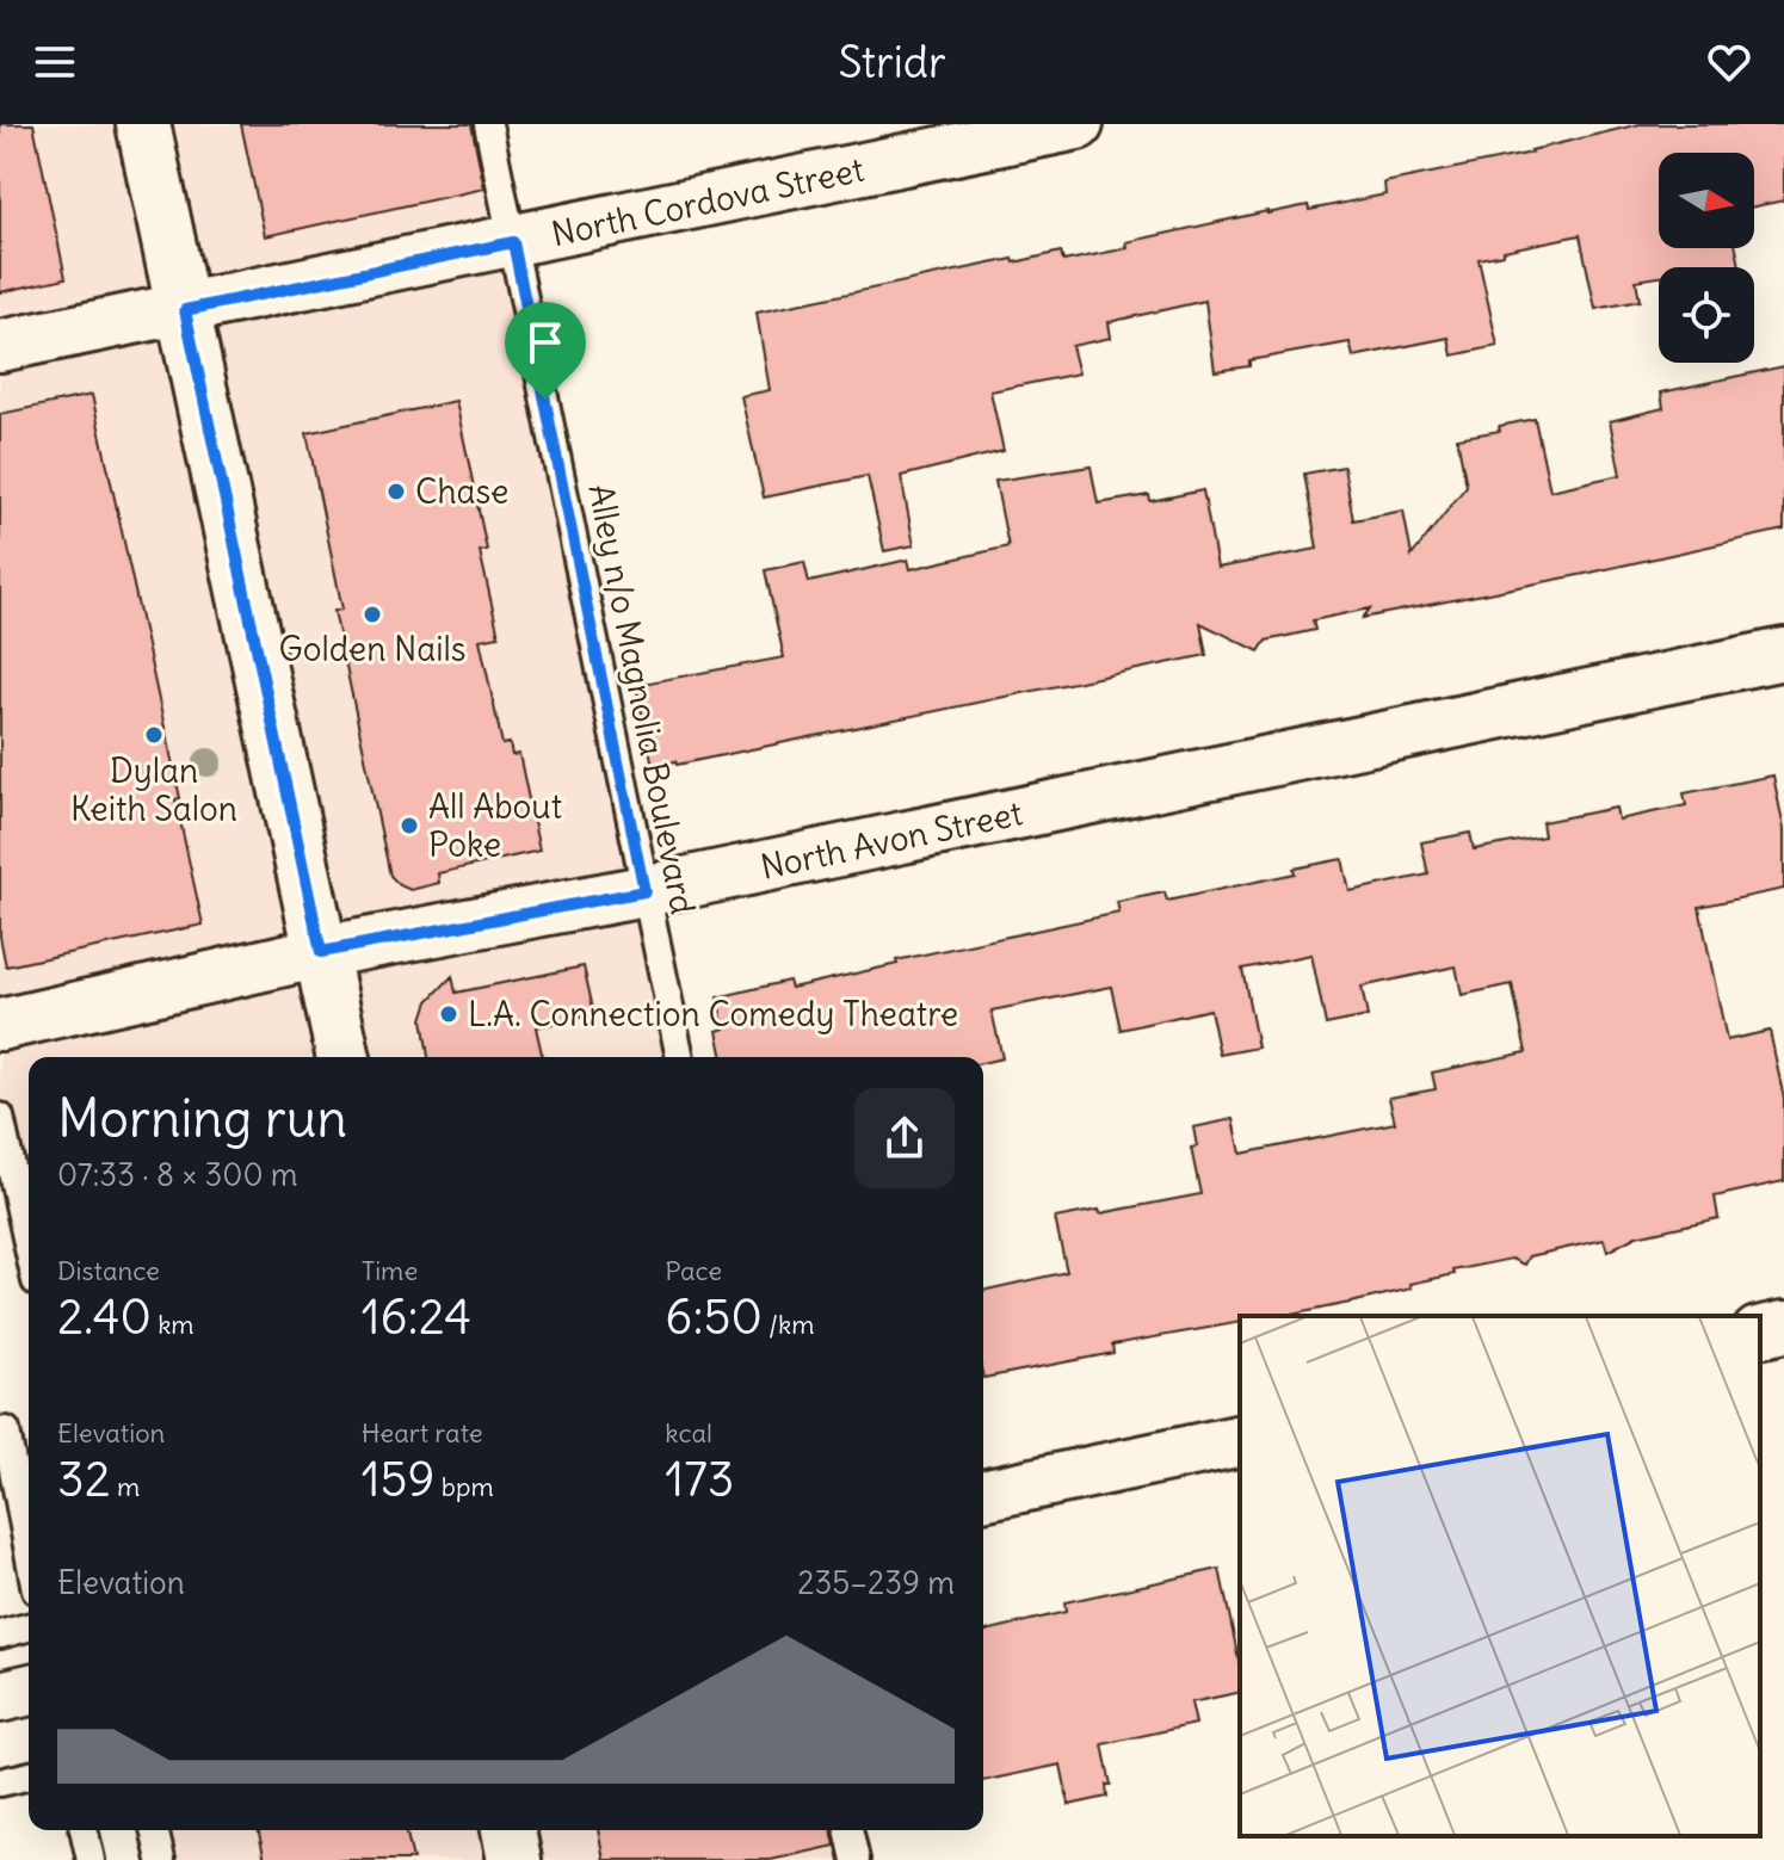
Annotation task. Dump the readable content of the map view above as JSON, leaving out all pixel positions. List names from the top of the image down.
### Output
{
  "streets": {
    "street": ["North Cordova Street", "North Avon Street"],
    "lane": ["Alley n/o Magnolia Boulevard"]
  },
  "crossings": [
    ["North Cordova Street", "Alley n/o Magnolia Boulevard"],
    ["Alley n/o Magnolia Boulevard", "North Avon Street"]
  ],
  "places": [
    "Chase",
    "Golden Nails",
    "Dylan Keith Salon",
    "All About Poke",
    "L.A. Connection Comedy Theatre"
  ],
  "north": "right",
  "page": {
    "header": "Stridr",
    "heading": ["Morning run", "07:33 · 8 × 300 m"],
    "stats": [
      ["Distance", "2.40 km"],
      ["Time", "16:24"],
      ["Pace", "6:50 /km"],
      ["Elevation", "32 m"],
      ["Heart rate", "159 bpm"],
      ["kcal", "173"]
    ],
    "chart": ["Elevation", "235–239 m"]
  }
}
